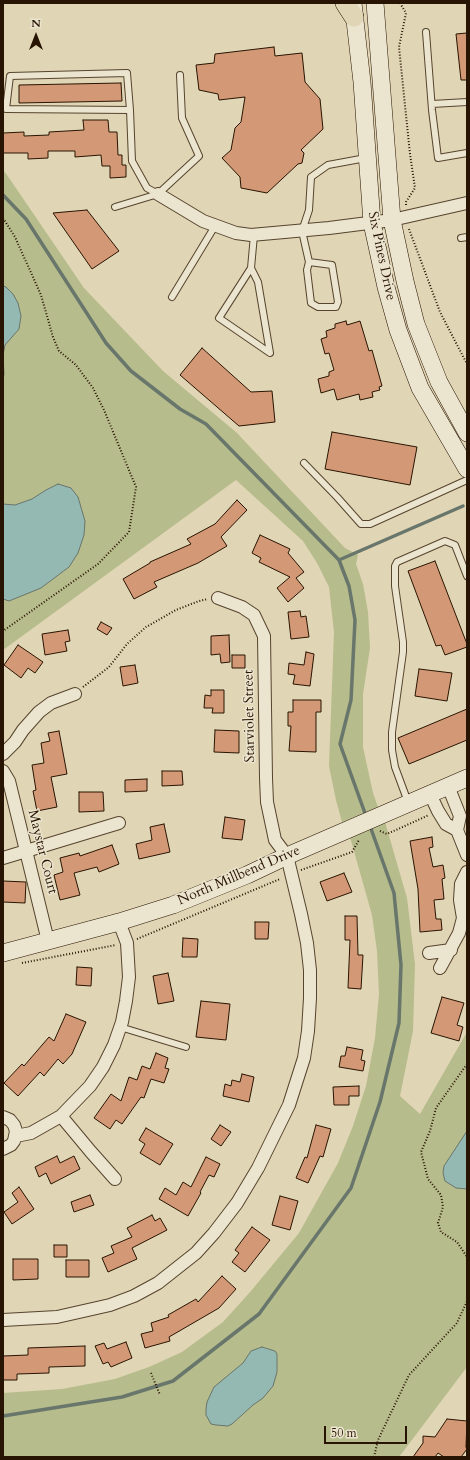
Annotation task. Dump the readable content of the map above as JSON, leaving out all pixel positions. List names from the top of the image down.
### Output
{
  "streets": {
    "street": [
      "Six Pines Drive",
      "Starviolet Street",
      "Maystar Court",
      "North Millbend Drive"
    ]
  },
  "crossings": [
    ["Starviolet Street", "North Millbend Drive"],
    ["Maystar Court", "North Millbend Drive"]
  ],
  "scale_bar": "50 m",
  "north": "top"
}
